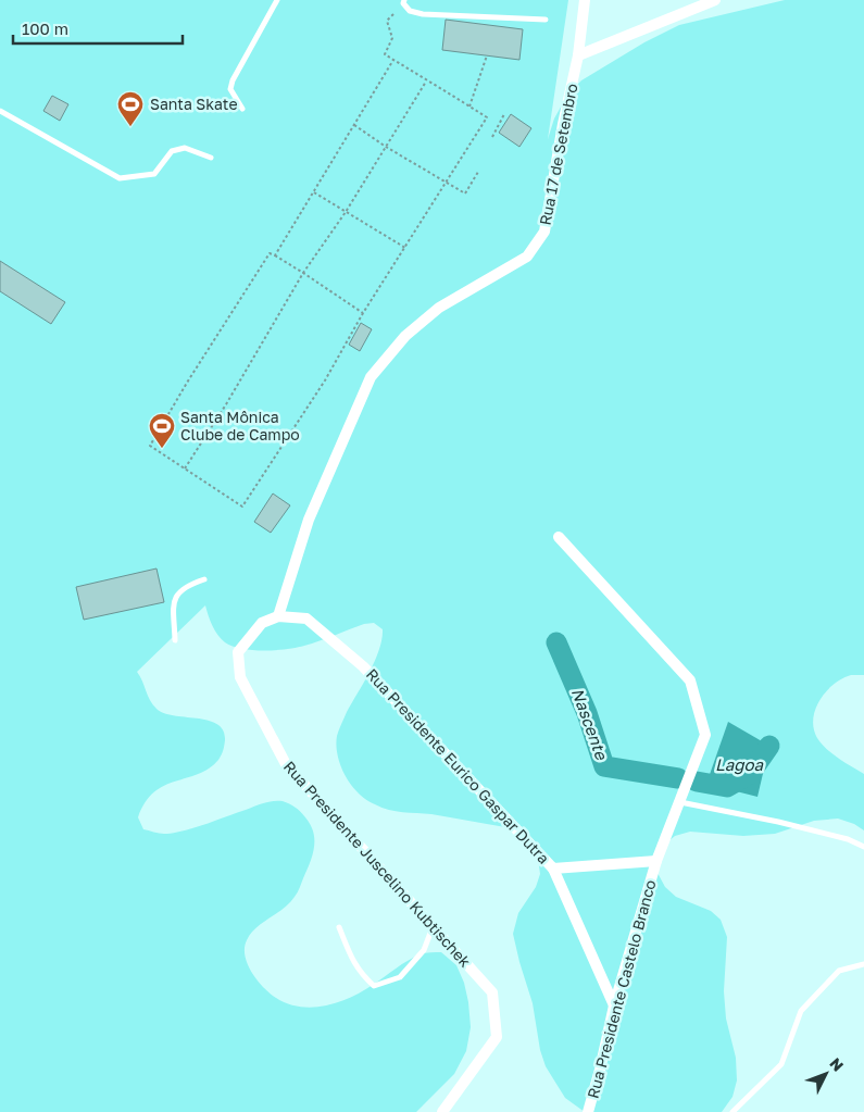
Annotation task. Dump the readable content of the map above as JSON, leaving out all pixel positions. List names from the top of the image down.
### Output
{
  "streets": {
    "street": [
      "Rua 17 de Setembro",
      "Rua Presidente Eurico Gaspar Dutra",
      "Rua Presidente Juscelino Kubtischek",
      "Rua Presidente Castelo Branco"
    ]
  },
  "crossings": [
    ["Rua 17 de Setembro", "Rua Presidente Eurico Gaspar Dutra"],
    ["Rua 17 de Setembro", "Rua Presidente Juscelino Kubtischek"],
    ["Rua Presidente Eurico Gaspar Dutra", "Rua Presidente Juscelino Kubtischek"],
    ["Rua Presidente Eurico Gaspar Dutra", "Rua Presidente Castelo Branco"]
  ],
  "water": ["Nascente", "Lagoa"],
  "places": {
    "sports": ["Santa Skate", "Santa Mônica Clube de Campo"]
  },
  "scale_bar": "100 m",
  "north": "top right"
}
